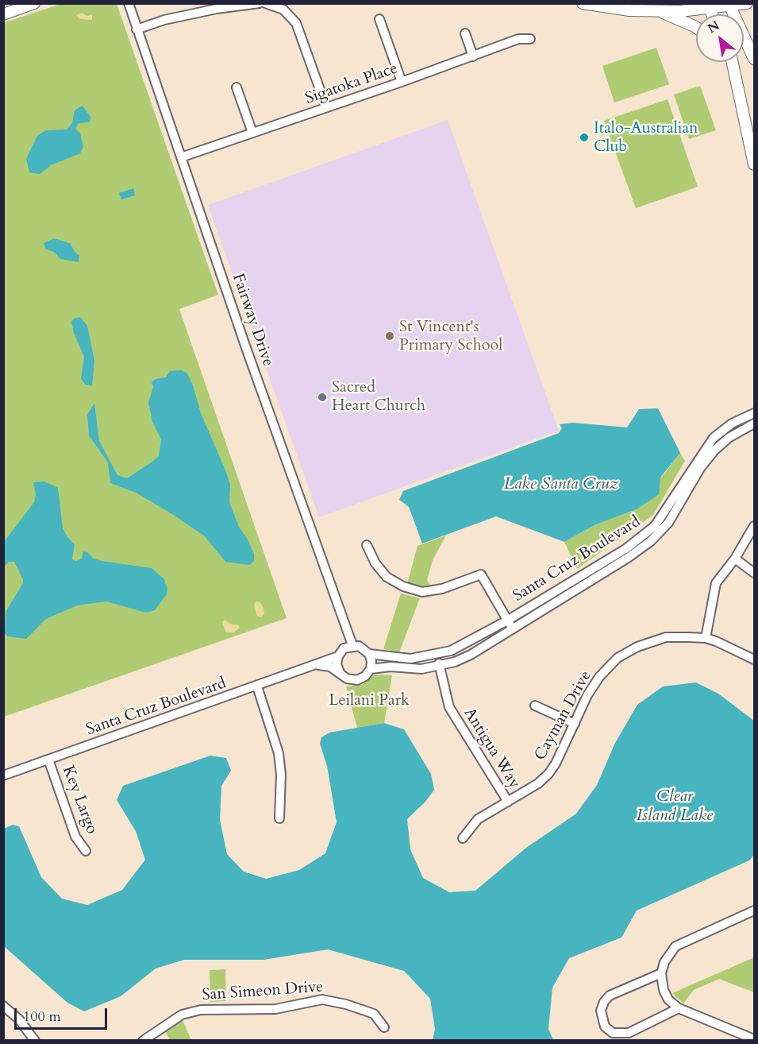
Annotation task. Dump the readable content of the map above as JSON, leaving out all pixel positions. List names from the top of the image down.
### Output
{
  "streets": {
    "street": [
      "Sigatoka Place",
      "Fairway Drive",
      "Santa Cruz Boulevard",
      "Cayman Drive",
      "Antigua Way",
      "Key Largo",
      "San Simeon Drive"
    ]
  },
  "crossings": [
    ["Sigatoka Place", "Fairway Drive"],
    ["Fairway Drive", "Santa Cruz Boulevard"],
    ["Santa Cruz Boulevard", "Antigua Way"],
    ["Santa Cruz Boulevard", "Key Largo"],
    ["Cayman Drive", "Antigua Way"]
  ],
  "water": ["Lake Santa Cruz", "Clear Island Lake"],
  "parks": ["Leilani Park"],
  "places": ["Italo-Australian Club", "St Vincent's Primary School", "Sacred Heart Church"],
  "scale_bar": "100 m",
  "north": "top left"
}
